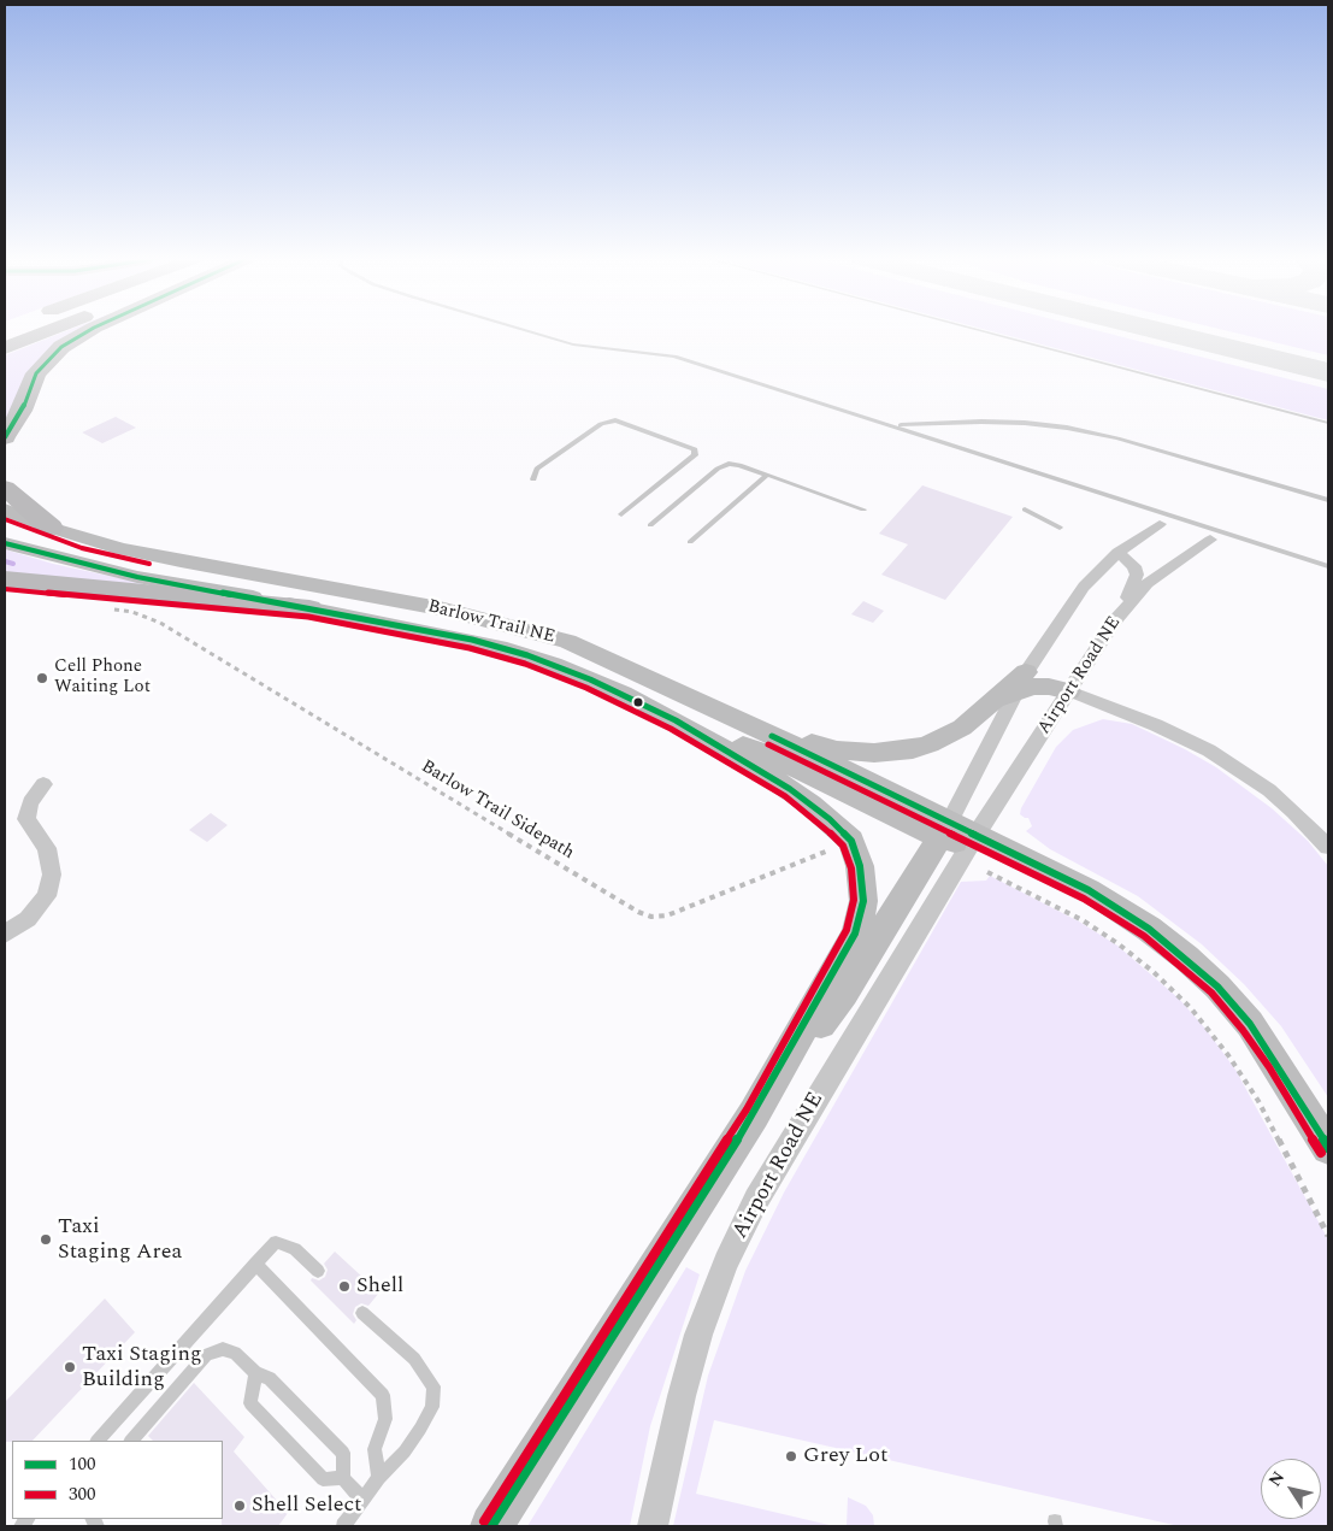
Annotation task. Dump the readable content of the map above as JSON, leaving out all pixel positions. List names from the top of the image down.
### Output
{
  "streets": {
    "main road": ["Barlow Trail NE"],
    "street": ["Airport Road NE"],
    "path": ["Barlow Trail Sidepath"]
  },
  "places": [
    "Cell Phone Waiting Lot",
    "Taxi Staging Area",
    "Shell",
    "Taxi Staging Building",
    "Grey Lot",
    "Shell Select"
  ],
  "lines": ["transit line 100", "transit line 300"],
  "legend": ["100", "300"],
  "north": "top left"
}
